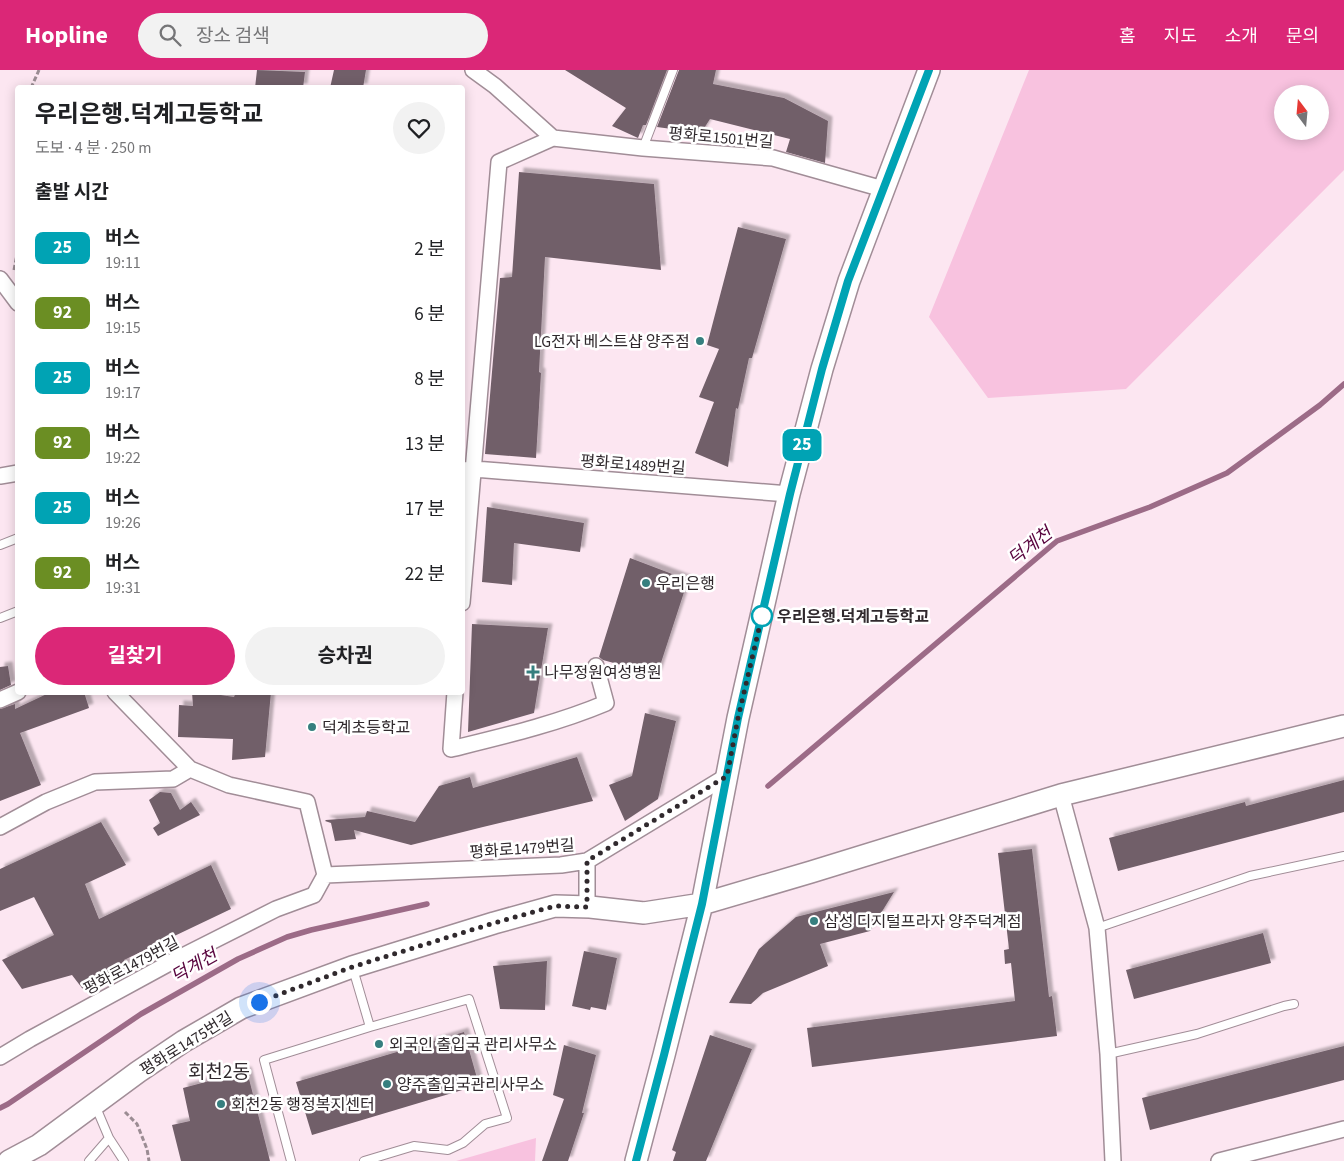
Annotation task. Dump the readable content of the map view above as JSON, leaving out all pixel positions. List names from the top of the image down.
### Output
{
  "streets": {
    "main road": ["평화로1475번길"],
    "street": ["평화로1501번길", "평화로1489번길", "평화로1479번길"]
  },
  "districts": ["회천2동"],
  "water": ["덕계천"],
  "places": {
    "other": [
      "LG전자 베스트샵 양주점",
      "우리은행",
      "우리은행.덕계고등학교",
      "덕계초등학교",
      "삼성 디지털프라자 양주덕계점",
      "외국인 출입국 관리사무소",
      "양주출입국관리사무소",
      "회천2동 행정복지센터"
    ],
    "health": ["나무정원여성병원"]
  },
  "lines": ["bus line 25"],
  "north": "top",
  "page": {
    "header": "Hopline",
    "search": "장소 검색",
    "nav": [
      "홈",
      "지도",
      "소개",
      "문의"
    ],
    "on_map": "25",
    "heading": [
      ["우리은행.덕계고등학교", "도보 · 4 분 · 250 m"],
      "출발 시간"
    ],
    "list": [
      {
        "mark": "25",
        "name": "버스",
        "note": "19:11",
        "value": "2 분"
      },
      {
        "mark": "92",
        "name": "버스",
        "note": "19:15",
        "value": "6 분"
      },
      {
        "mark": "25",
        "name": "버스",
        "note": "19:17",
        "value": "8 분"
      },
      {
        "mark": "92",
        "name": "버스",
        "note": "19:22",
        "value": "13 분"
      },
      {
        "mark": "25",
        "name": "버스",
        "note": "19:26",
        "value": "17 분"
      },
      {
        "mark": "92",
        "name": "버스",
        "note": "19:31",
        "value": "22 분"
      }
    ],
    "buttons": ["길찾기", "승차권"]
  }
}
